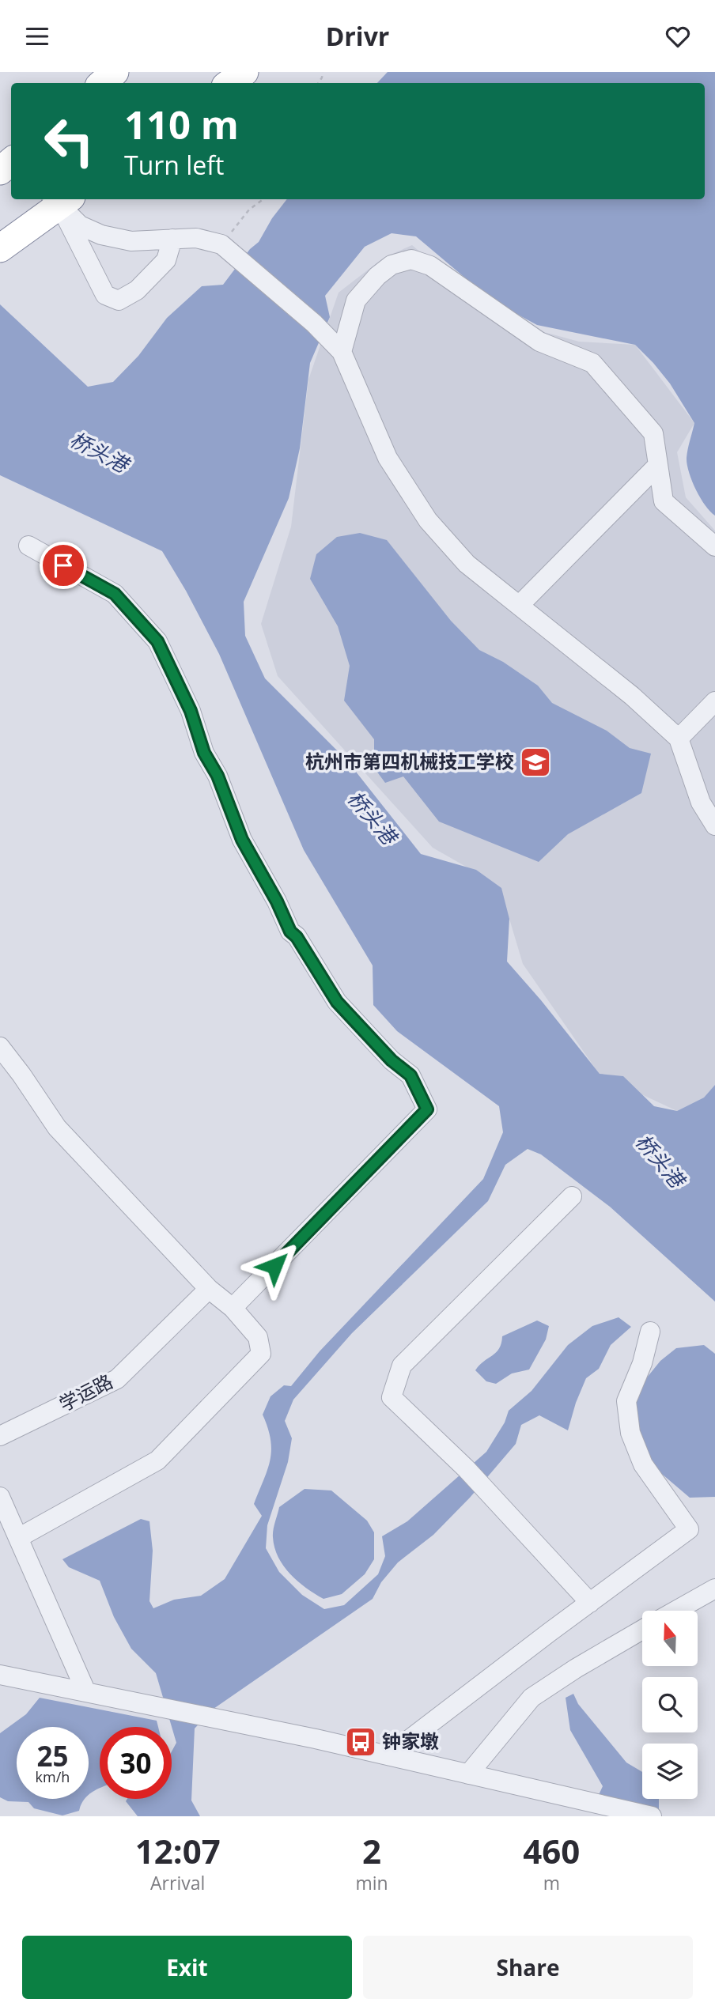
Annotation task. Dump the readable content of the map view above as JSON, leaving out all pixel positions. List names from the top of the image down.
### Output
{
  "streets": {
    "street": ["学运路"]
  },
  "water": ["桥头港"],
  "places": {
    "school or university": ["杭州市第四机械技工学校"],
    "bus stop": ["钟家墩"]
  },
  "north": "top",
  "page": {
    "header": "Drivr",
    "turn": ["110 m", "Turn left"],
    "speed": "25 km/h",
    "limit": "30",
    "eta": [
      "12:07",
      "Arrival",
      "2",
      "min",
      "460",
      "m"
    ],
    "buttons": ["Exit", "Share"]
  }
}
